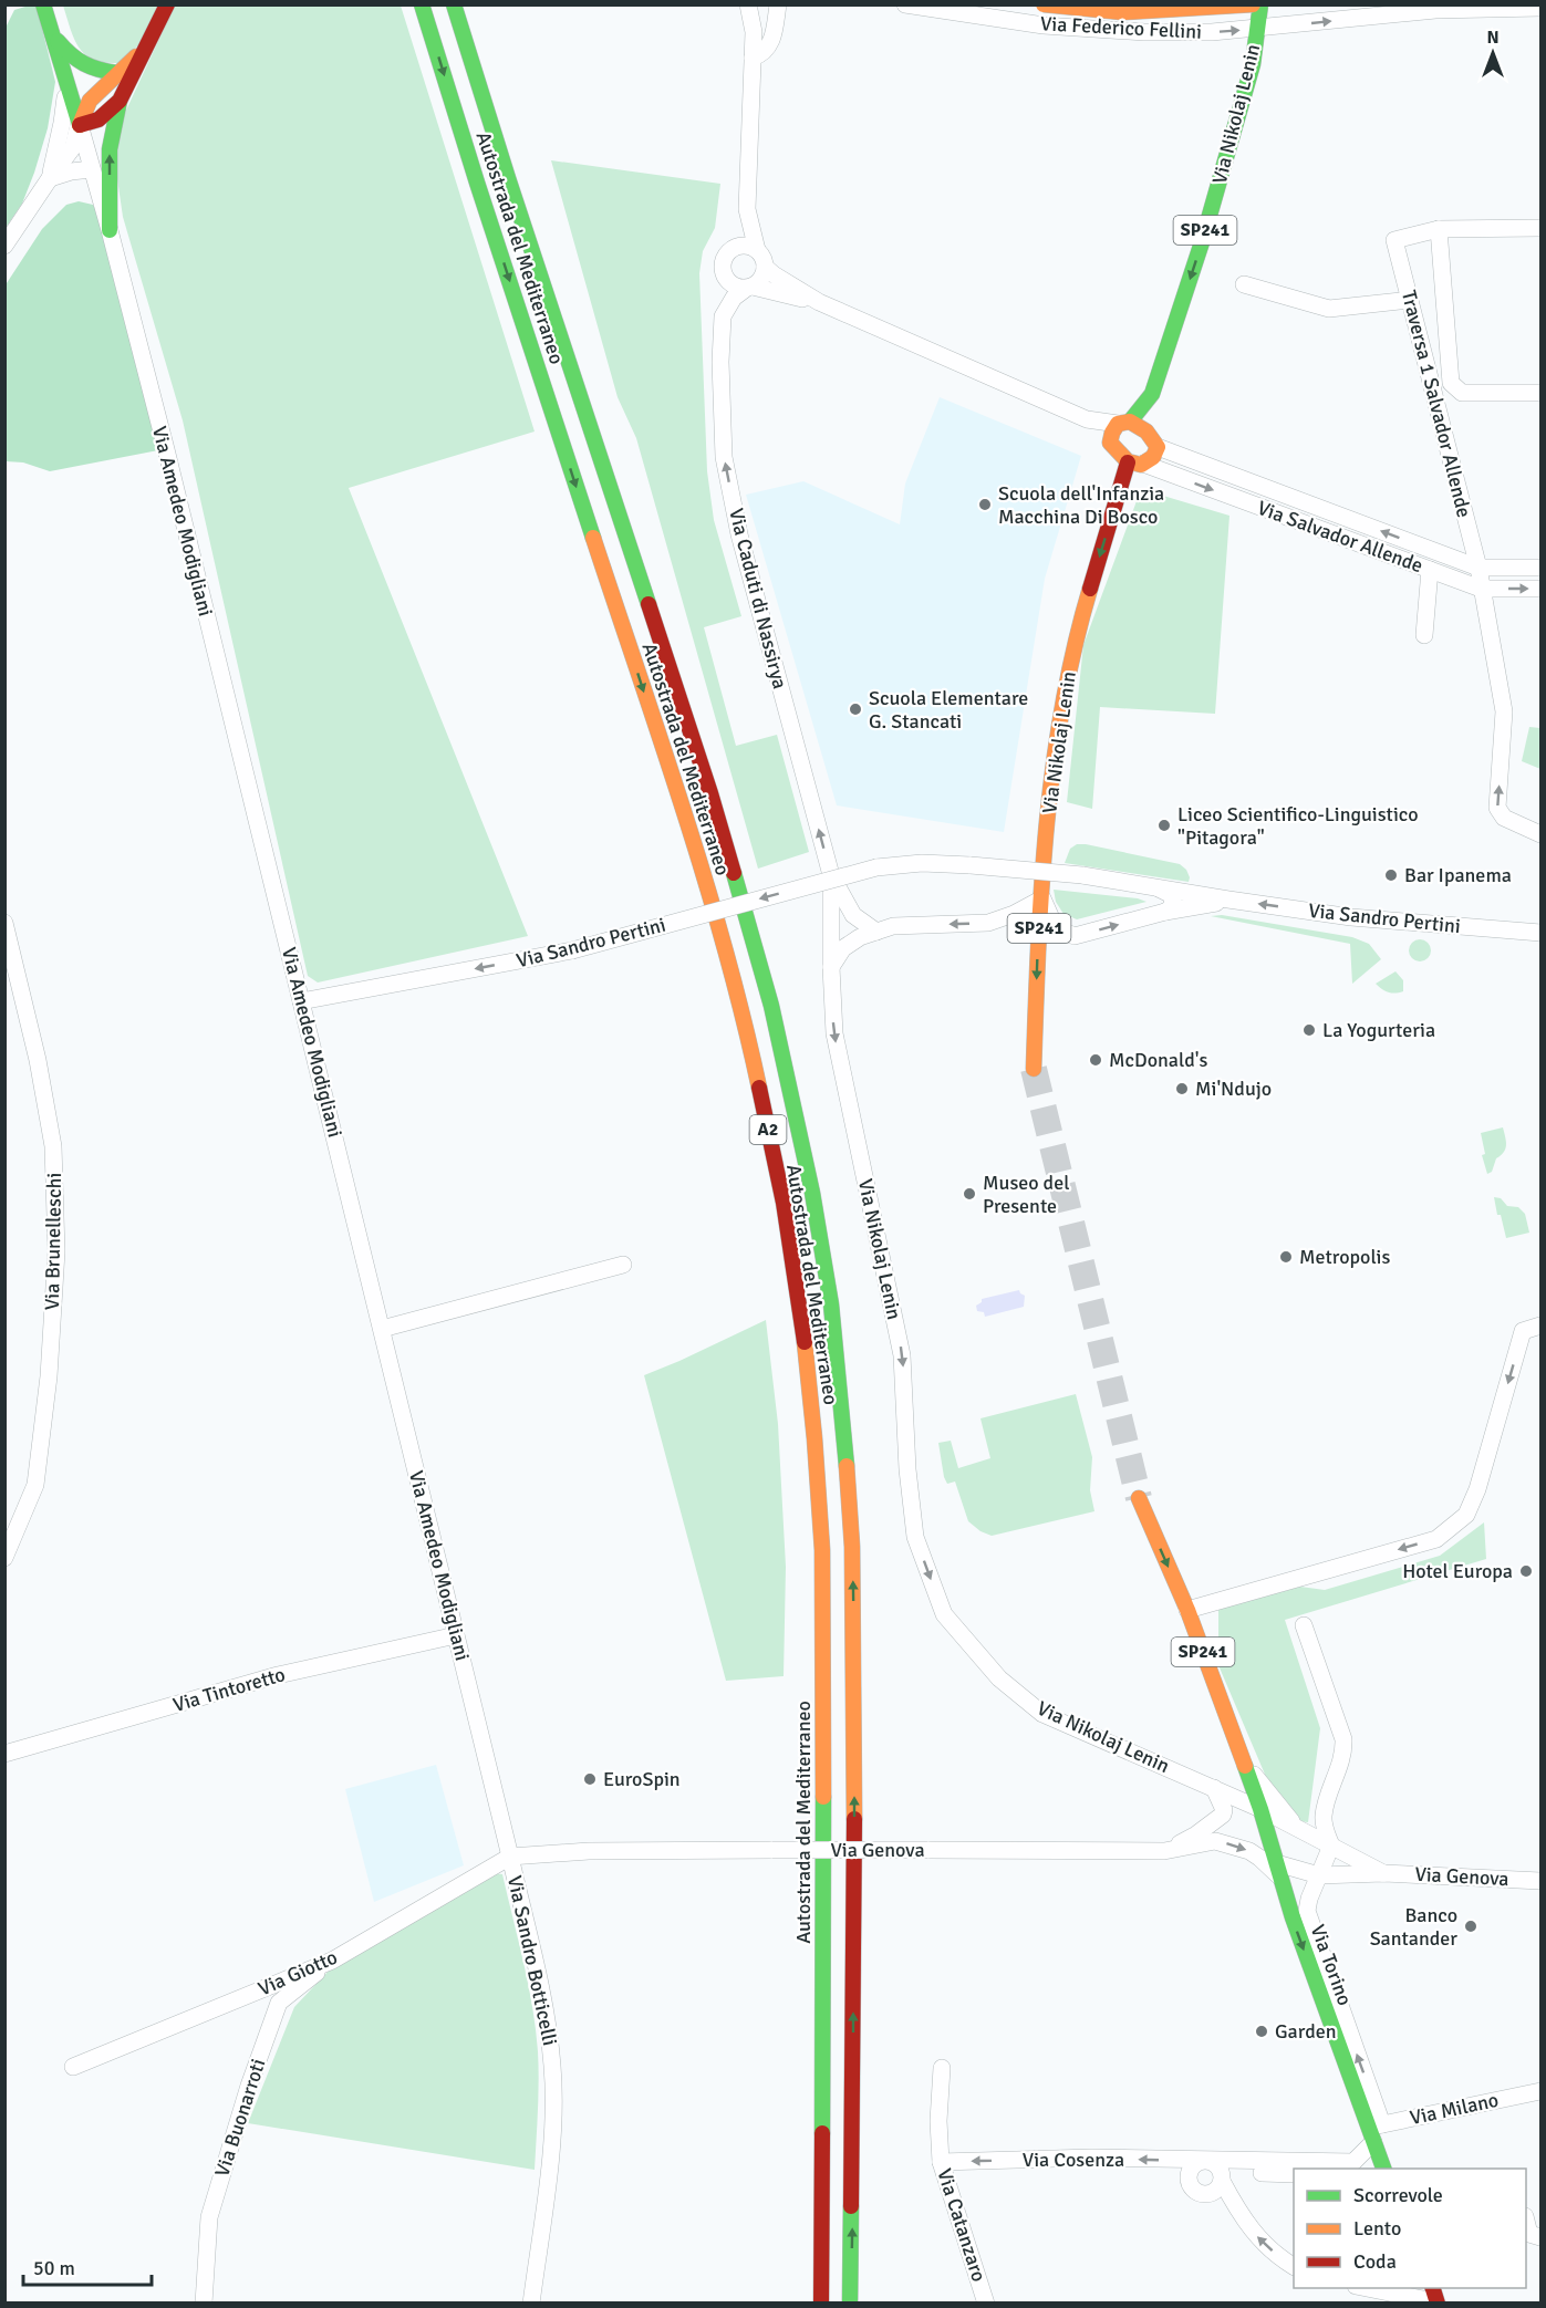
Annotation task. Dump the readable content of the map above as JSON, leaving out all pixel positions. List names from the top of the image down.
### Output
{
  "streets": {
    "main road": [
      "Via Nikolaj Lenin",
      "SP241",
      "Autostrada del Mediterraneo",
      "A2",
      "Via Torino"
    ],
    "street": [
      "Via Federico Fellini",
      "Traversa 1 Salvador Allende",
      "Via Amedeo Modigliani",
      "Via Salvador Allende",
      "Via Caduti di Nassirya",
      "Via Sandro Pertini",
      "Via Brunelleschi",
      "Via Tintoretto",
      "Via Genova",
      "Via Sandro Botticelli",
      "Via Giotto",
      "Via Milano",
      "Via Buonarroti",
      "Via Cosenza",
      "Via Catanzaro"
    ]
  },
  "crossings": [
    ["Via Federico Fellini", "Via Nikolaj Lenin"],
    ["Via Federico Fellini", "SP241"],
    ["Via Nikolaj Lenin", "SP241"],
    ["Via Nikolaj Lenin", "Via Salvador Allende"],
    ["Via Nikolaj Lenin", "Via Caduti di Nassirya"],
    ["Via Nikolaj Lenin", "Via Sandro Pertini"],
    ["Via Nikolaj Lenin", "Via Genova"],
    ["Via Nikolaj Lenin", "Via Torino"],
    ["SP241", "Via Genova"],
    ["SP241", "Via Torino"],
    ["Traversa 1 Salvador Allende", "Via Salvador Allende"],
    ["Via Amedeo Modigliani", "Via Sandro Pertini"],
    ["Via Amedeo Modigliani", "Via Tintoretto"],
    ["Via Amedeo Modigliani", "Via Genova"],
    ["Via Amedeo Modigliani", "Via Sandro Botticelli"],
    ["Via Amedeo Modigliani", "Via Giotto"],
    ["Via Genova", "Via Sandro Botticelli"],
    ["Via Genova", "Via Torino"],
    ["Via Genova", "Via Giotto"],
    ["Via Sandro Botticelli", "Via Giotto"],
    ["Via Torino", "Via Milano"],
    ["Via Torino", "Via Cosenza"],
    ["Via Giotto", "Via Buonarroti"],
    ["Via Milano", "Via Cosenza"],
    ["Via Cosenza", "Via Catanzaro"]
  ],
  "one_way": [
    "Via Federico Fellini",
    "Via Nikolaj Lenin",
    "Traversa 1 Salvador Allende",
    "Via Caduti di Nassirya",
    "Via Torino",
    "Via Cosenza"
  ],
  "places": [
    "Scuola dell'Infanzia Macchina Di Bosco",
    "Scuola Elementare G. Stancati",
    "Liceo Scientifico-Linguistico \"Pitagora\"",
    "Bar Ipanema",
    "La Yogurteria",
    "McDonald's",
    "Mi'Ndujo",
    "Museo del Presente",
    "Metropolis",
    "Hotel Europa",
    "EuroSpin",
    "Banco Santander",
    "Garden"
  ],
  "legend": ["Scorrevole", "Lento", "Coda"],
  "scale_bar": "50 m",
  "north": "top"
}
